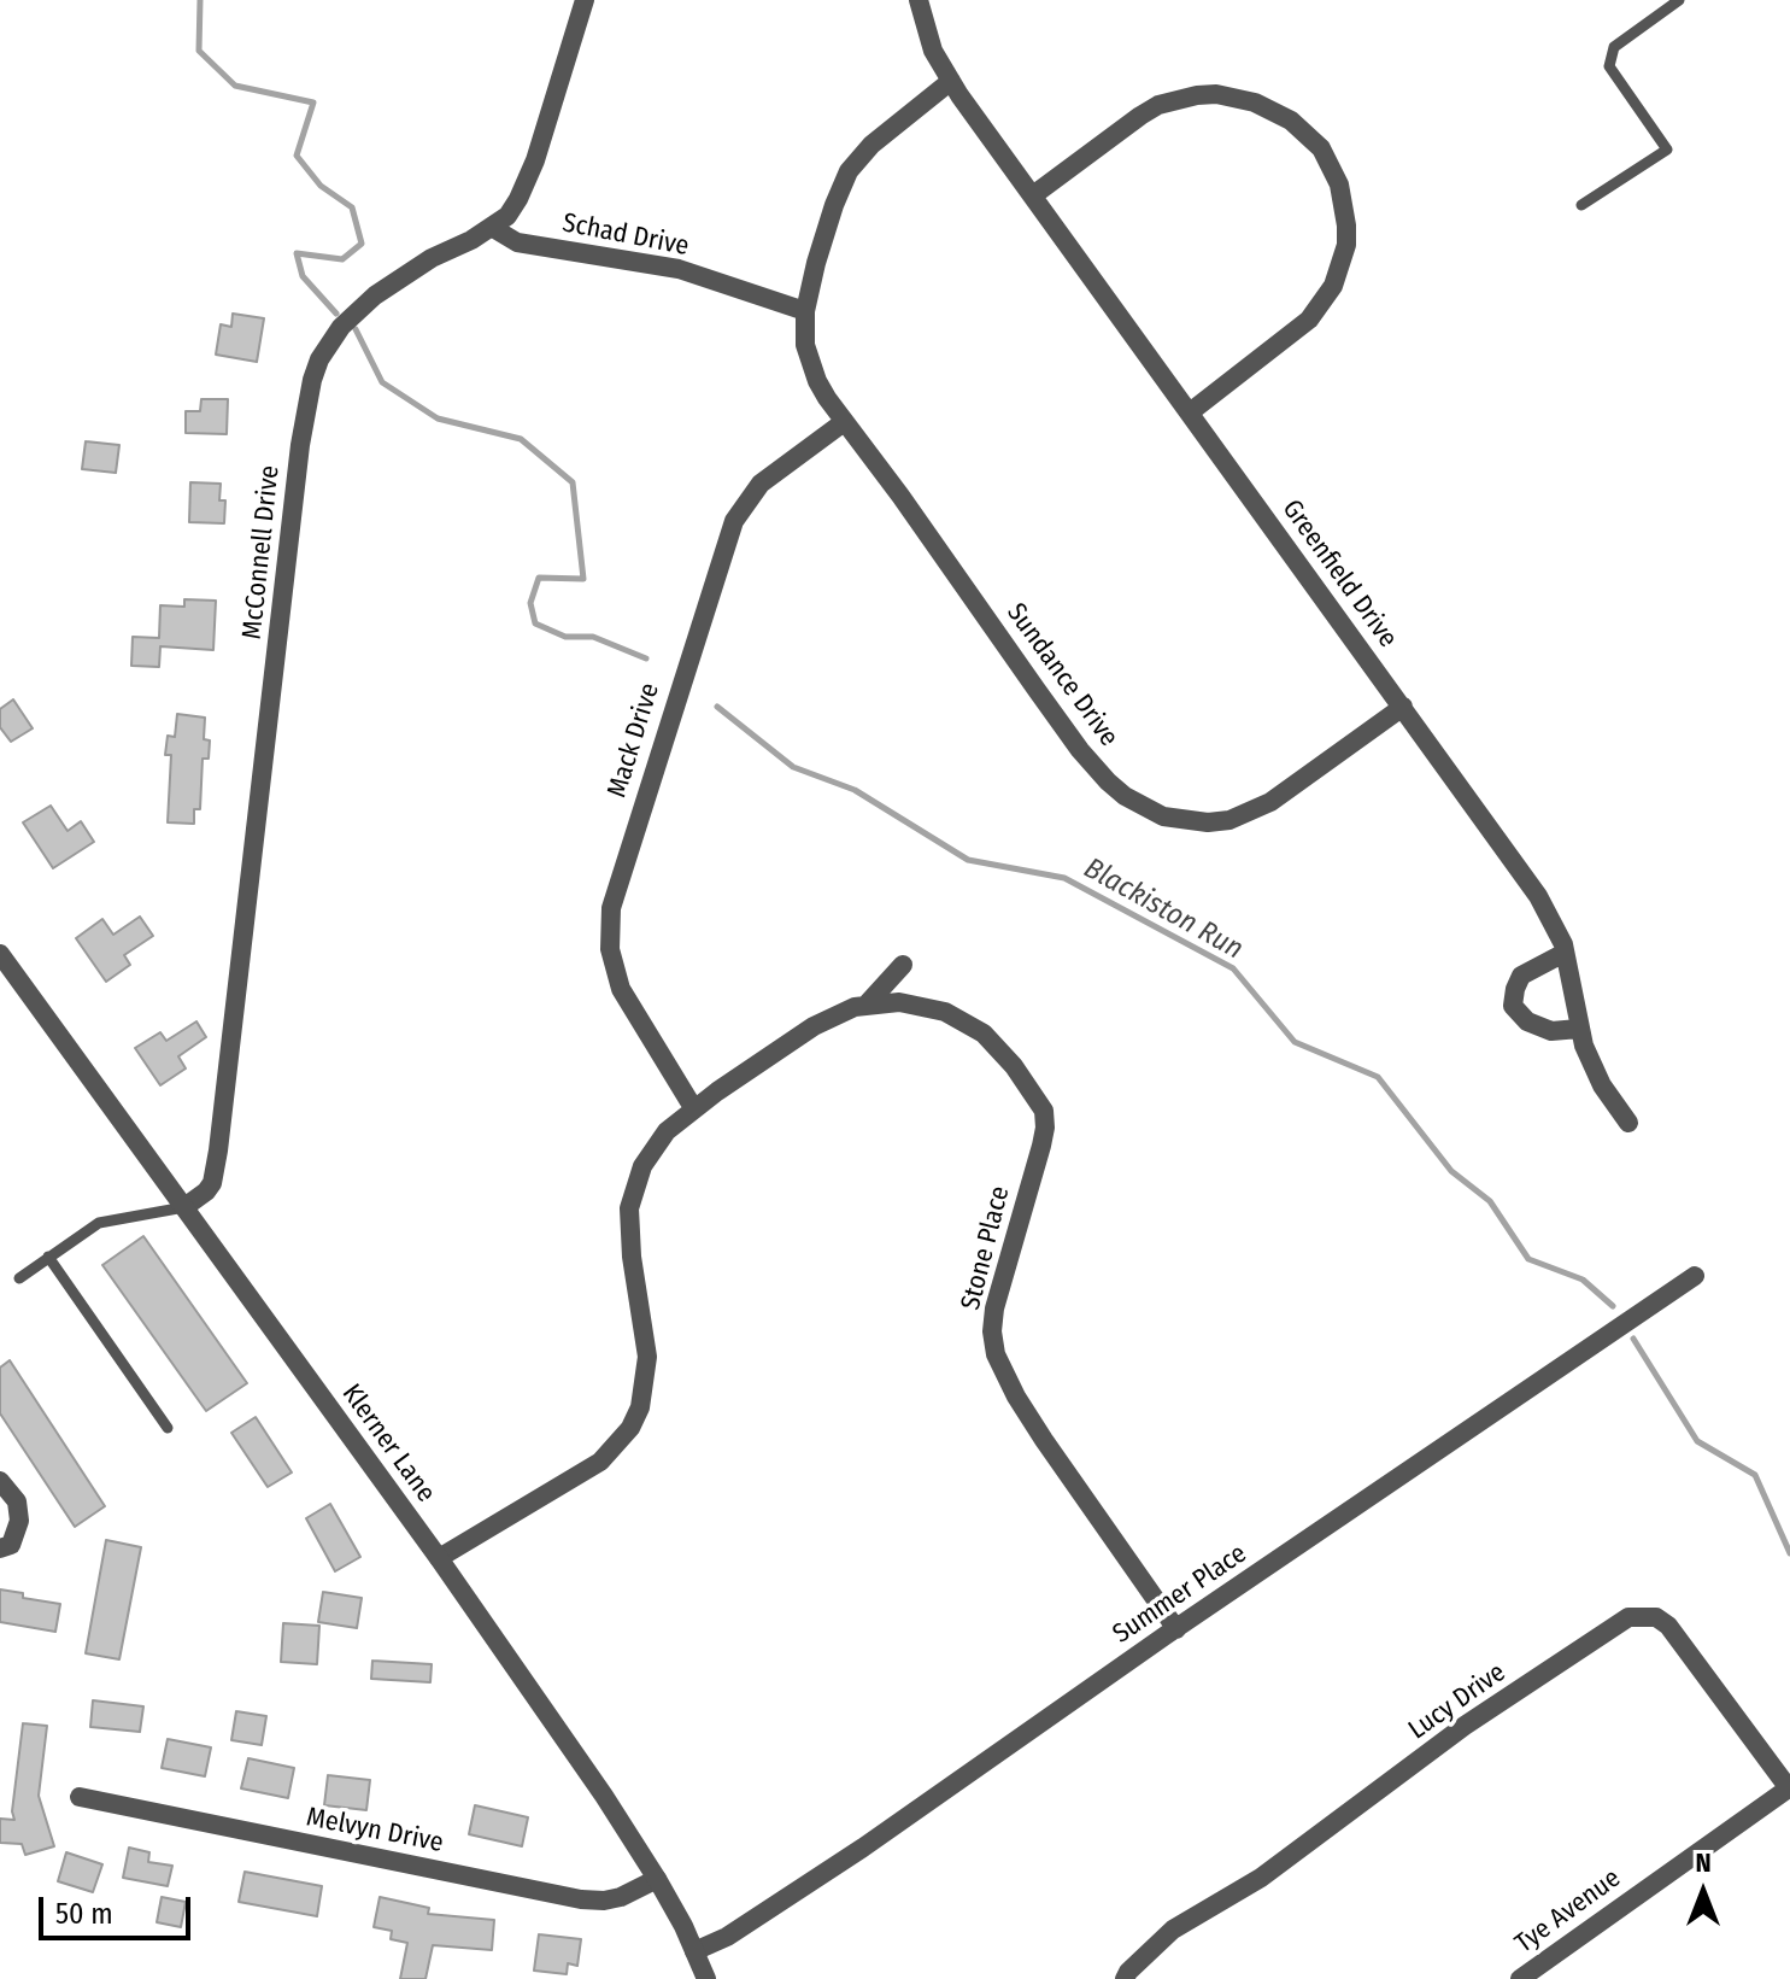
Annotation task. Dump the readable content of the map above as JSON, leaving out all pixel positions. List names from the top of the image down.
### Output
{
  "streets": {
    "street": [
      "Schad Drive",
      "McConnell Drive",
      "Greenfield Drive",
      "Sundance Drive",
      "Mack Drive",
      "Stone Place",
      "Klerner Lane",
      "Summer Place",
      "Lucy Drive",
      "Melvyn Drive",
      "Tye Avenue"
    ]
  },
  "crossings": [
    ["Schad Drive", "McConnell Drive"],
    ["Schad Drive", "Sundance Drive"],
    ["McConnell Drive", "Klerner Lane"],
    ["Greenfield Drive", "Sundance Drive"],
    ["Sundance Drive", "Mack Drive"],
    ["Mack Drive", "Stone Place"],
    ["Stone Place", "Klerner Lane"],
    ["Stone Place", "Summer Place"],
    ["Klerner Lane", "Summer Place"],
    ["Klerner Lane", "Melvyn Drive"],
    ["Lucy Drive", "Tye Avenue"]
  ],
  "water": ["Blackiston Run"],
  "scale_bar": "50 m",
  "north": "top"
}
